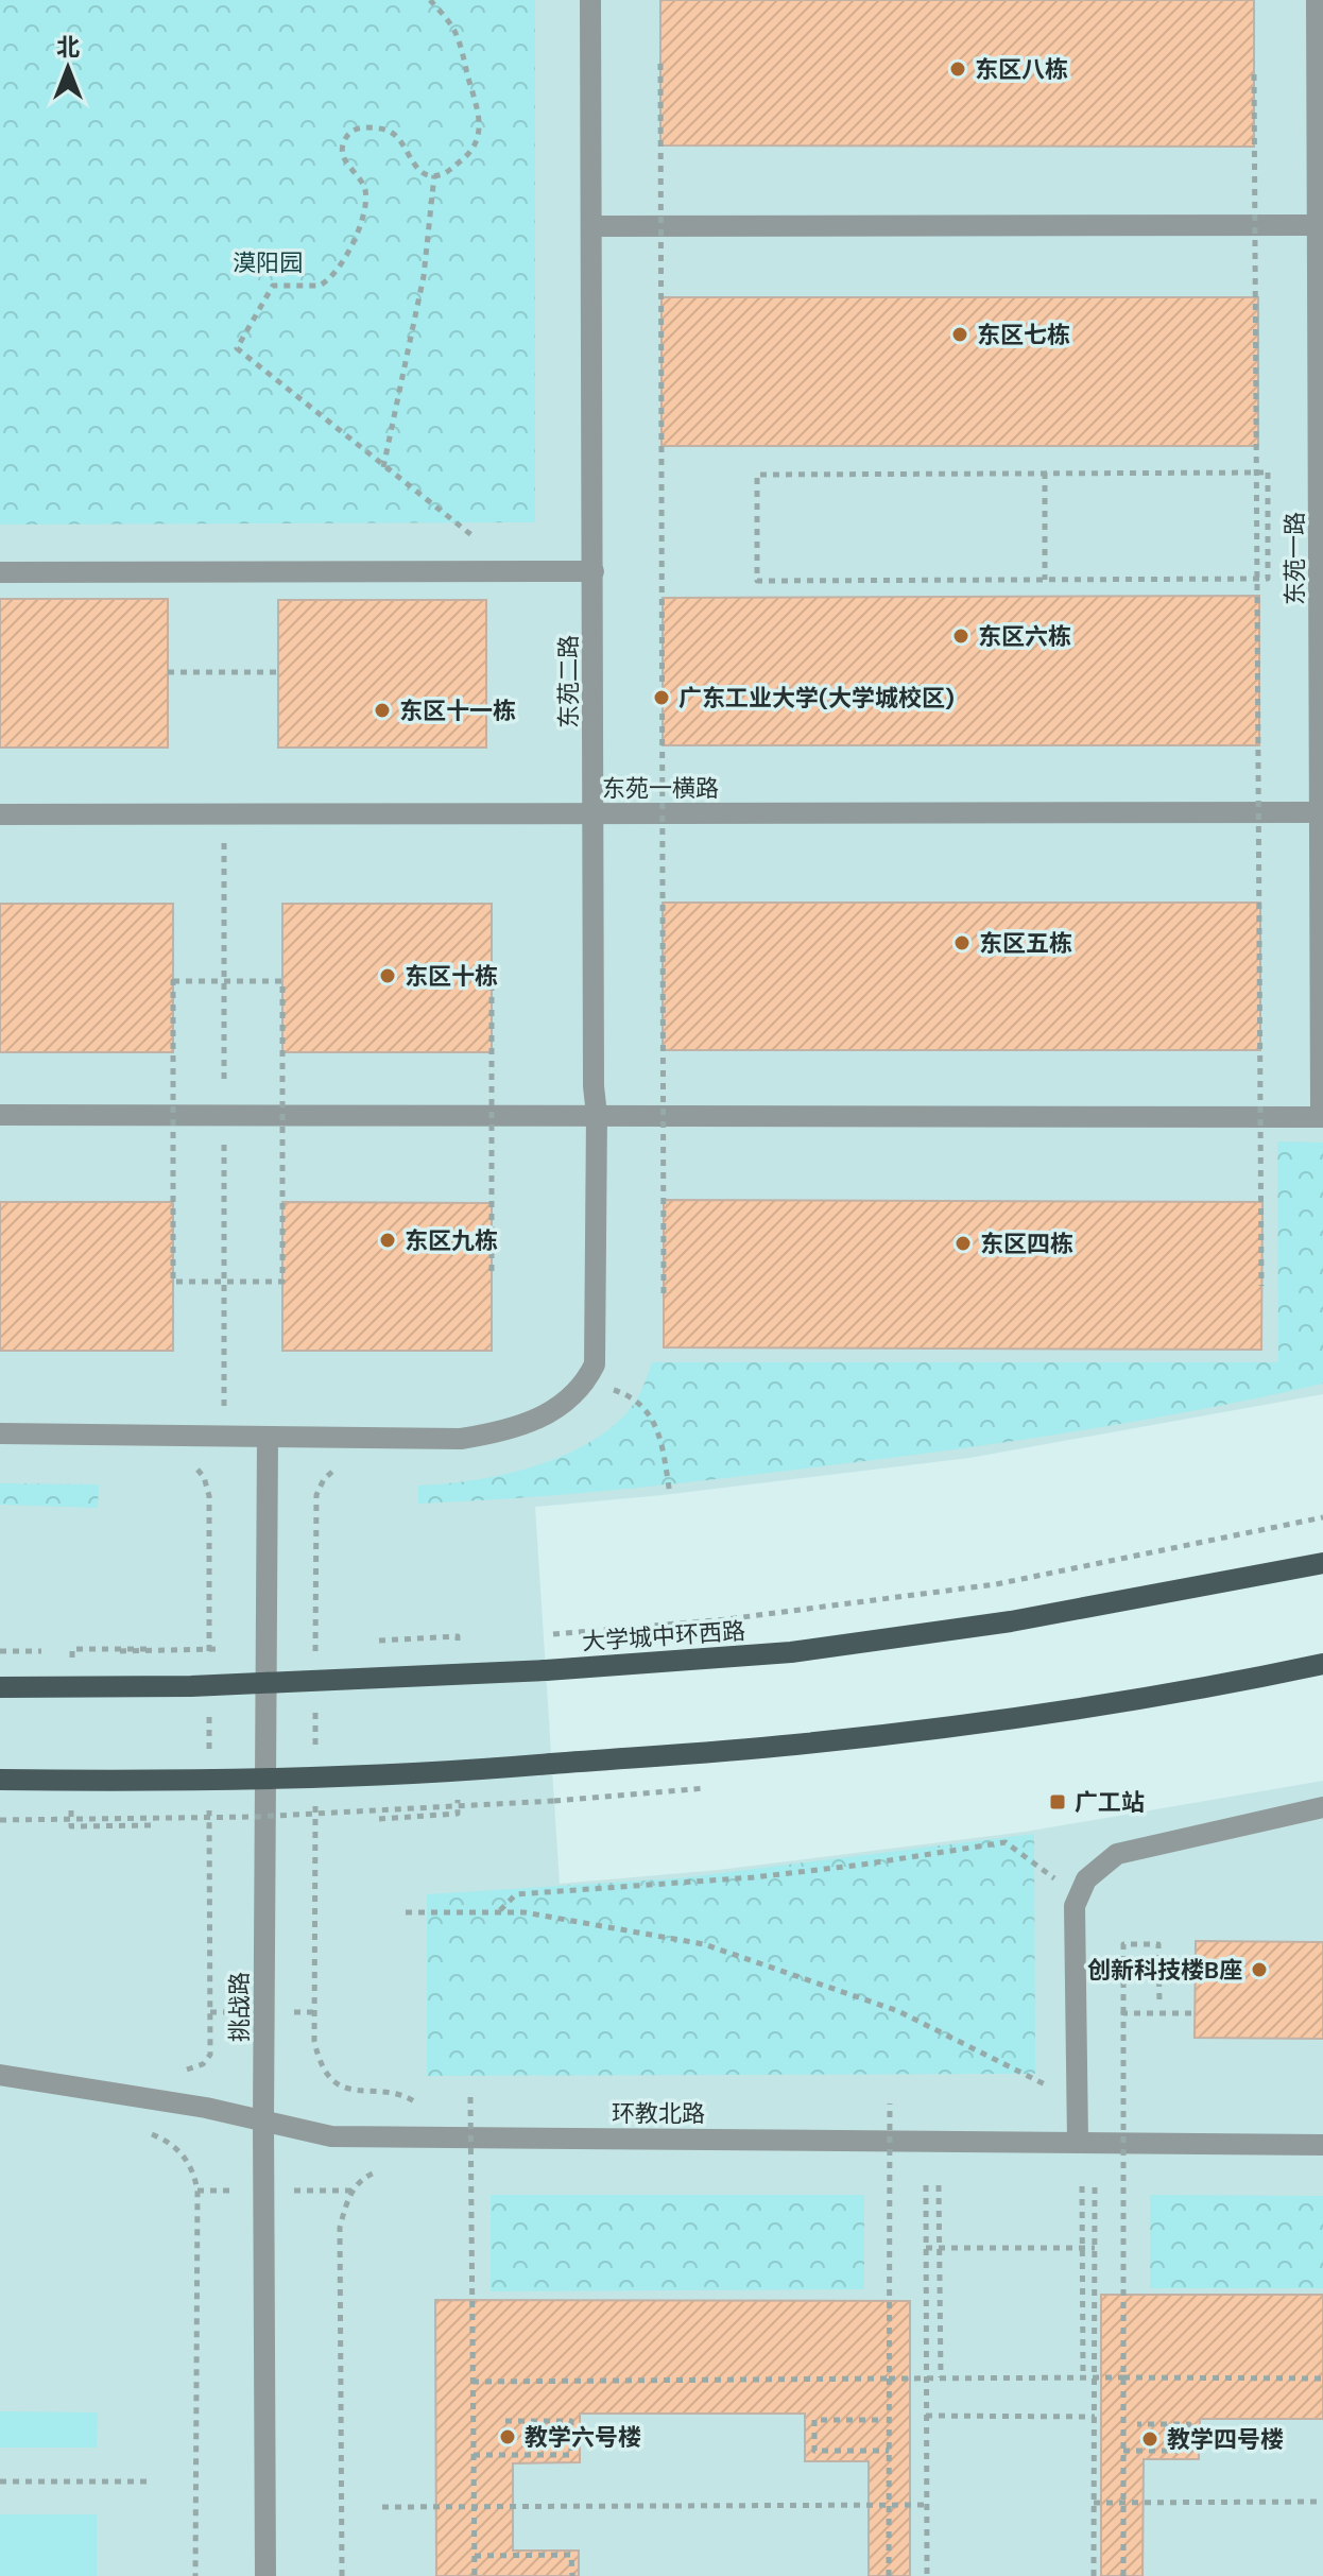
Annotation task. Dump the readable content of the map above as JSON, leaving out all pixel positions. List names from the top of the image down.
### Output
{
  "streets": {
    "main road": ["大学城中环西路"],
    "street": [
      "东苑一路",
      "东苑二路",
      "东苑一横路",
      "挑战路",
      "环教北路"
    ]
  },
  "crossings": [
    ["东苑一路", "东苑一横路"],
    ["东苑二路", "东苑一横路"],
    ["东苑二路", "挑战路"],
    ["挑战路", "环教北路"]
  ],
  "parks": ["漠阳园"],
  "places": {
    "other": [
      "东区八栋",
      "东区七栋",
      "东区六栋",
      "广东工业大学(大学城校区)",
      "东区十一栋",
      "东区五栋",
      "东区十栋",
      "东区九栋",
      "东区四栋",
      "创新科技楼B座",
      "教学六号楼",
      "教学四号楼"
    ],
    "transit": ["广工站"]
  },
  "north": "top"
}
